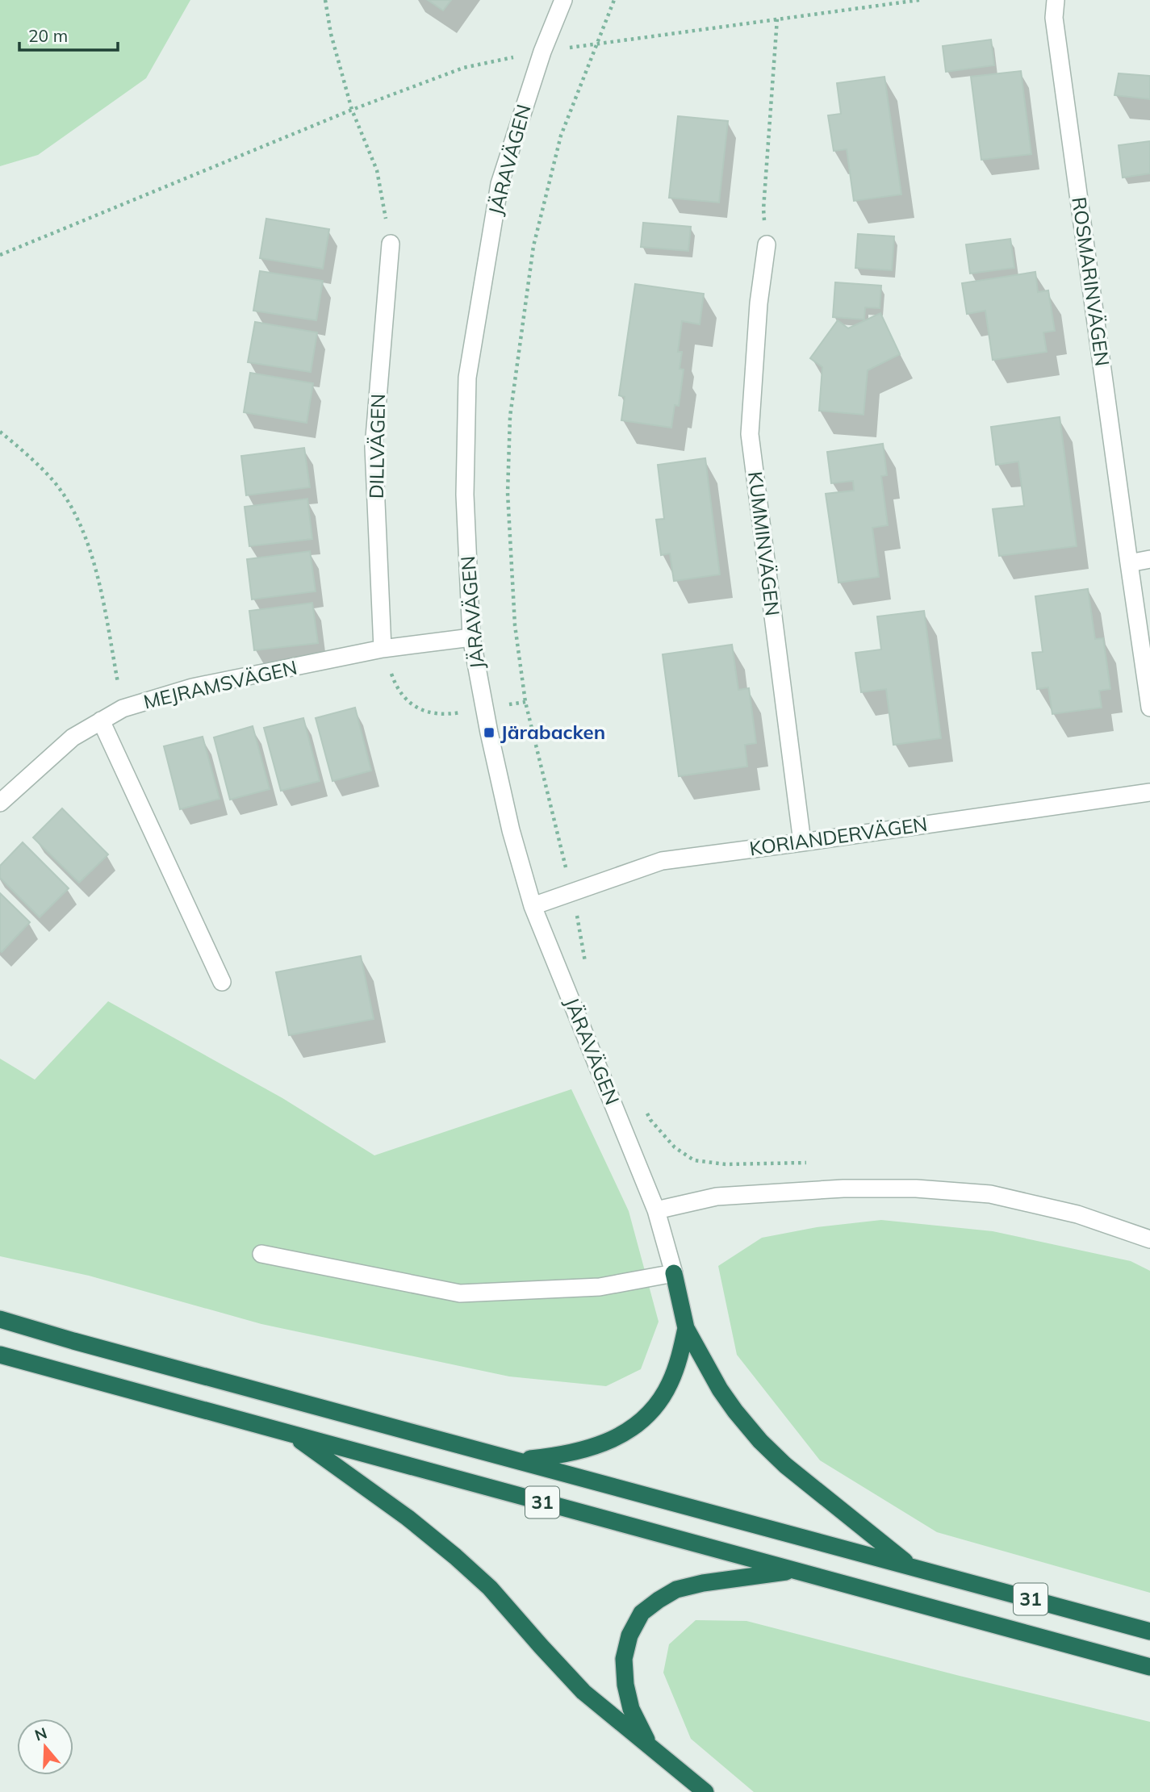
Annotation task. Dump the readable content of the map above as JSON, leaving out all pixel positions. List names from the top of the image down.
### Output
{
  "streets": {
    "highway": ["31"],
    "street": [
      "JÄRAVÄGEN",
      "ROSMARINVÄGEN",
      "DILLVÄGEN",
      "KUMMINVÄGEN",
      "MEJRAMSVÄGEN",
      "KORIANDERVÄGEN"
    ]
  },
  "crossings": [
    ["JÄRAVÄGEN", "MEJRAMSVÄGEN"],
    ["JÄRAVÄGEN", "KORIANDERVÄGEN"],
    ["DILLVÄGEN", "MEJRAMSVÄGEN"],
    ["KUMMINVÄGEN", "KORIANDERVÄGEN"]
  ],
  "places": {
    "transit": ["Järabacken"]
  },
  "scale_bar": "20 m",
  "north": "top"
}
